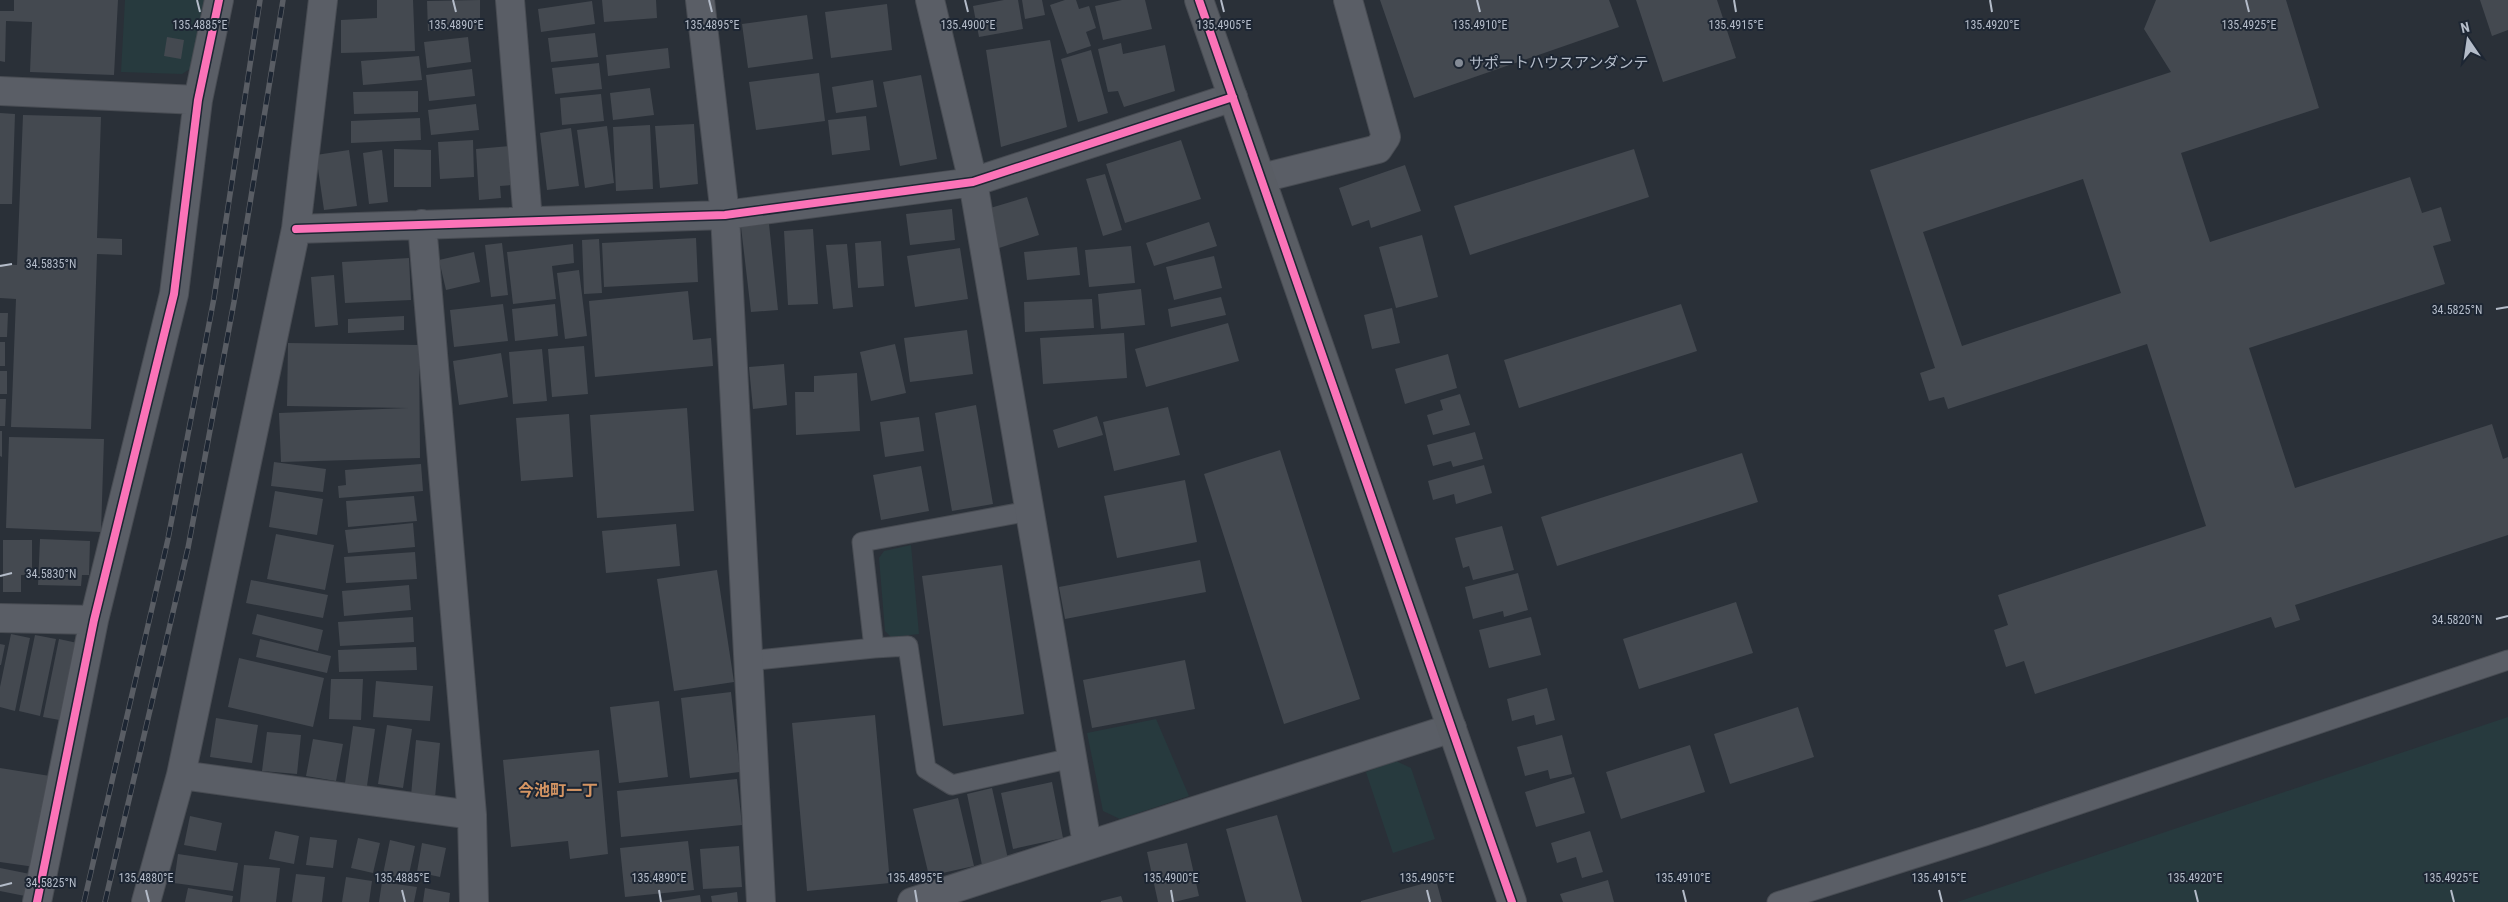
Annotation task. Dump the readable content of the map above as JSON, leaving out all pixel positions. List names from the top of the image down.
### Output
{
  "districts": ["今池町一丁"],
  "places": ["サポートハウスアンダンテ"],
  "north": "top",
  "coordinates": [
    "135.4885°E",
    "135.4890°E",
    "135.4895°E",
    "135.4900°E",
    "135.4905°E",
    "135.4910°E",
    "135.4915°E",
    "135.4920°E",
    "135.4925°E",
    "34.5835°N",
    "34.5825°N",
    "34.5830°N",
    "34.5820°N",
    "135.4880°E"
  ]
}
